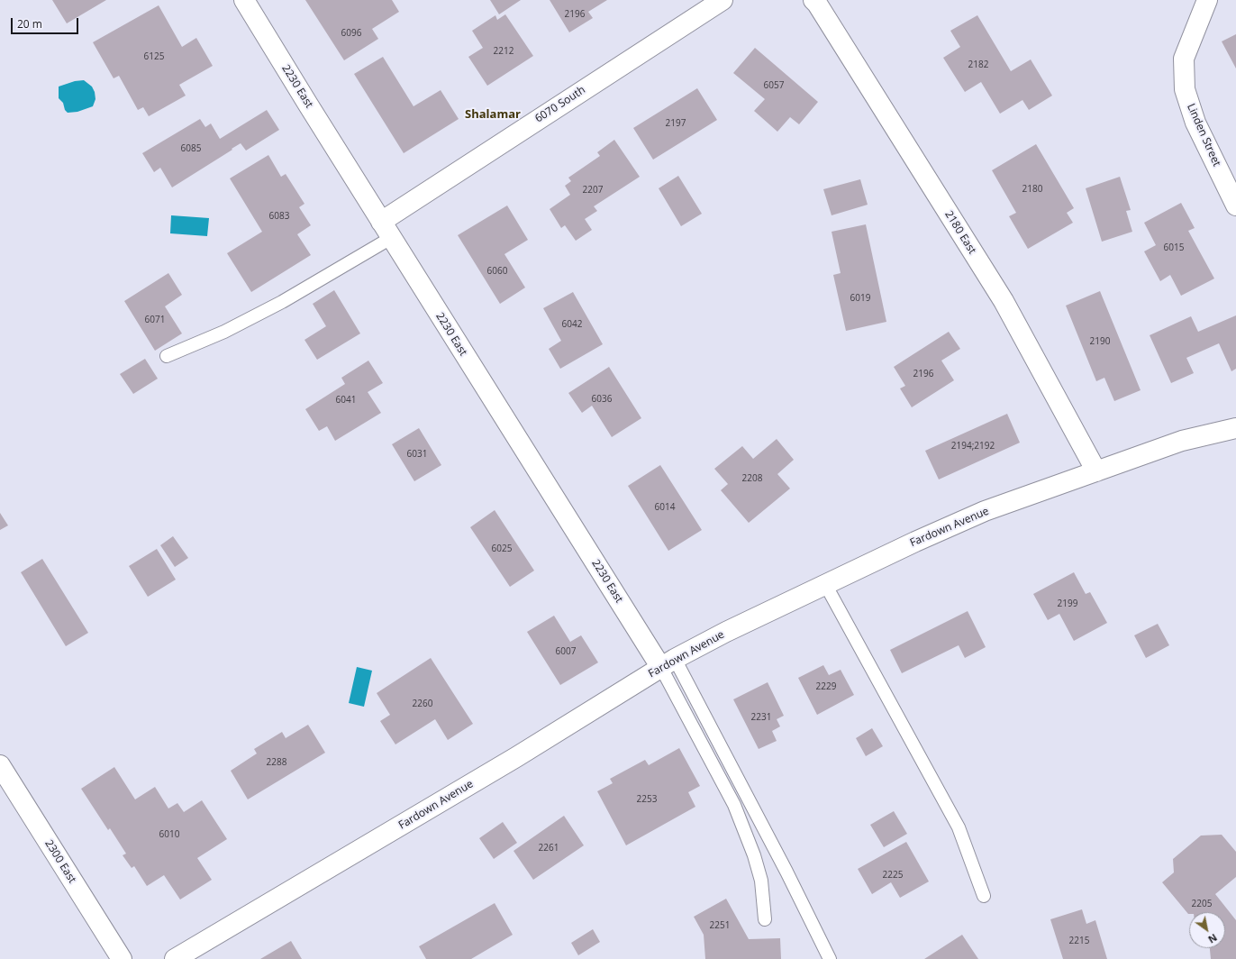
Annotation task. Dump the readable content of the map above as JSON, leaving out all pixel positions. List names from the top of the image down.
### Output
{
  "streets": {
    "street": [
      "2230 East",
      "6070 South",
      "Linden Street",
      "2180 East",
      "Fardown Avenue",
      "2300 East"
    ]
  },
  "crossings": [
    ["2230 East", "6070 South"],
    ["2230 East", "Fardown Avenue"],
    ["2180 East", "Fardown Avenue"]
  ],
  "districts": ["Shalamar"],
  "house_numbers": [
    "2196",
    "6096",
    "2212",
    "6125",
    "2182",
    "6057",
    "2197",
    "6085",
    "2180",
    "2207",
    "6083",
    "6015",
    "6060",
    "6019",
    "6071",
    "6042",
    "2190",
    "2196",
    "6036",
    "6041",
    "2194;2192",
    "6031",
    "2208",
    "6014",
    "6025",
    "2199",
    "6007",
    "2229",
    "2260",
    "2231",
    "2288",
    "2253",
    "6010",
    "2261",
    "2225",
    "2205",
    "2251",
    "2215"
  ],
  "scale_bar": "20 m",
  "north": "bottom right"
}
